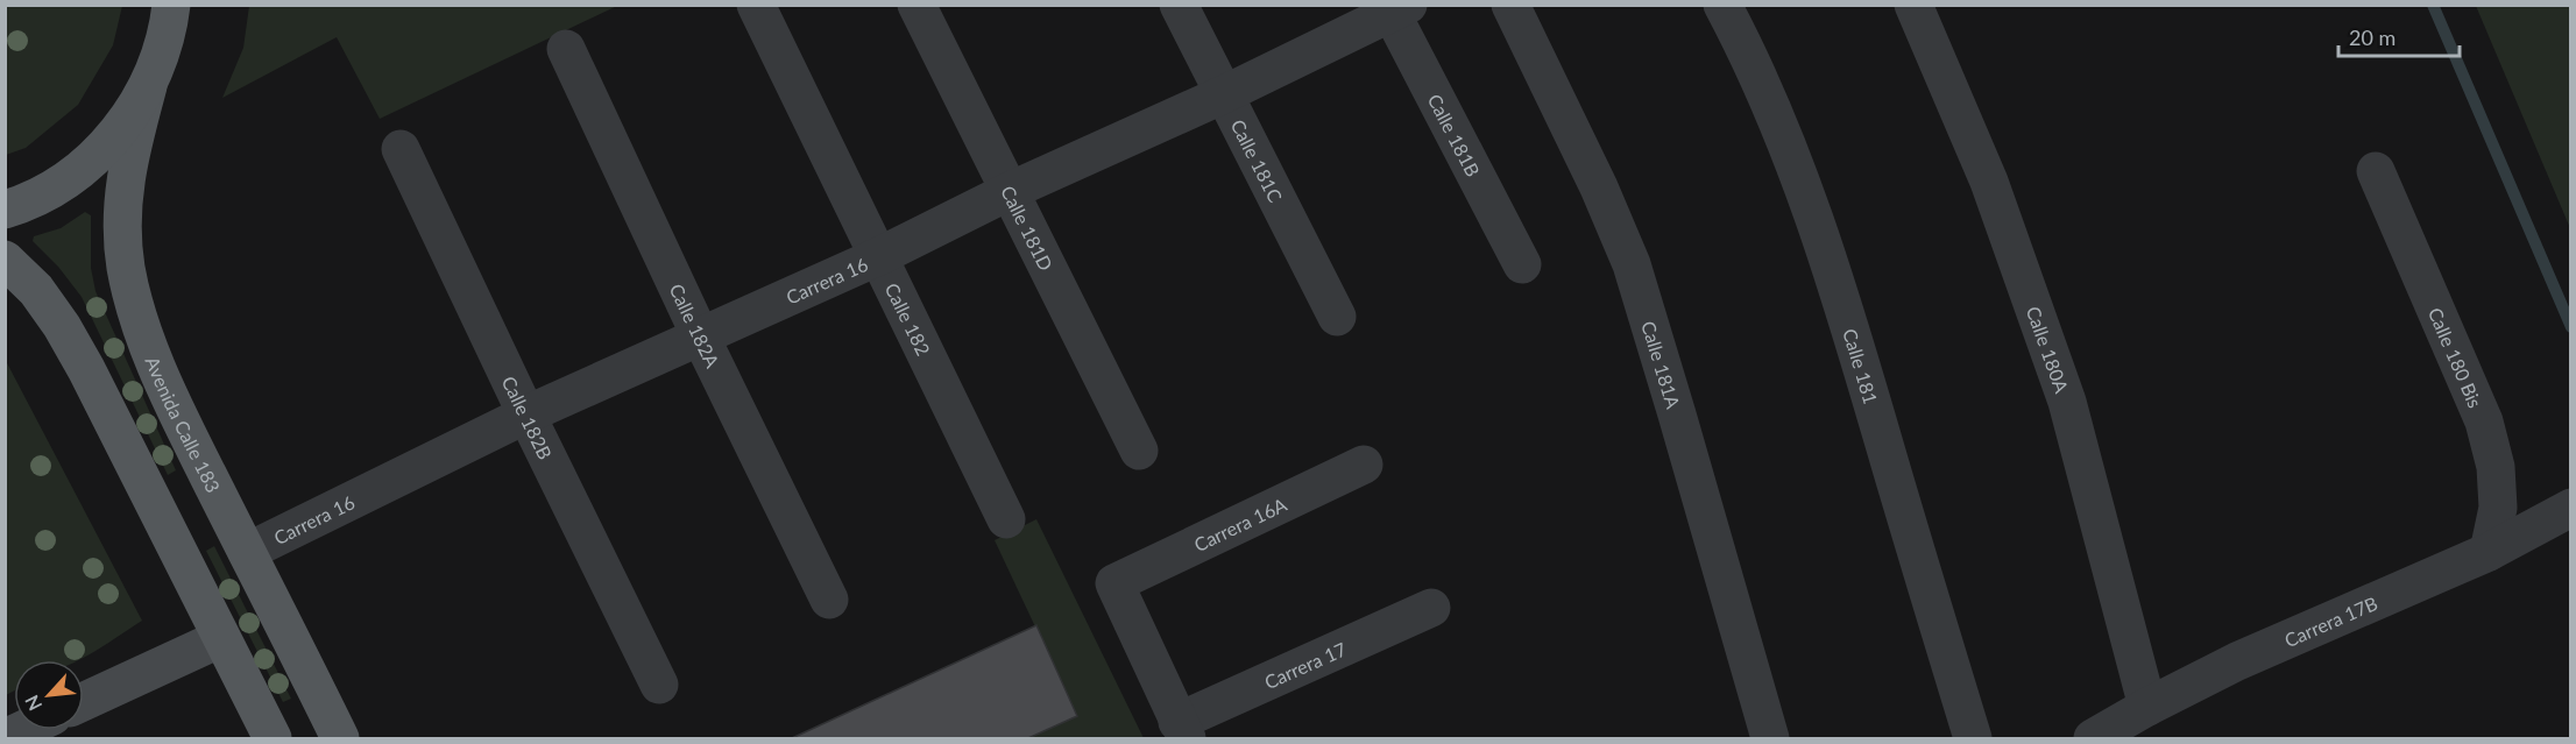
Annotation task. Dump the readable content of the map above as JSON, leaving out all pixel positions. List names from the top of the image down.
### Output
{
  "streets": {
    "main road": ["Avenida Calle 183"],
    "street": [
      "Calle 181B",
      "Calle 181C",
      "Calle 181D",
      "Carrera 16",
      "Calle 182",
      "Calle 182A",
      "Calle 180A",
      "Calle 180 Bis",
      "Calle 181A",
      "Calle 181",
      "Calle 182B",
      "Carrera 16A",
      "Carrera 17B",
      "Carrera 17"
    ]
  },
  "crossings": [
    ["Calle 181B", "Carrera 16"],
    ["Calle 181C", "Carrera 16"],
    ["Calle 181D", "Carrera 16"],
    ["Carrera 16", "Calle 182"],
    ["Carrera 16", "Calle 182A"],
    ["Carrera 16", "Calle 182B"],
    ["Carrera 16", "Avenida Calle 183"],
    ["Calle 180A", "Carrera 17B"],
    ["Calle 180 Bis", "Carrera 17B"],
    ["Carrera 16A", "Carrera 17"]
  ],
  "scale_bar": "20 m",
  "north": "bottom left"
}
